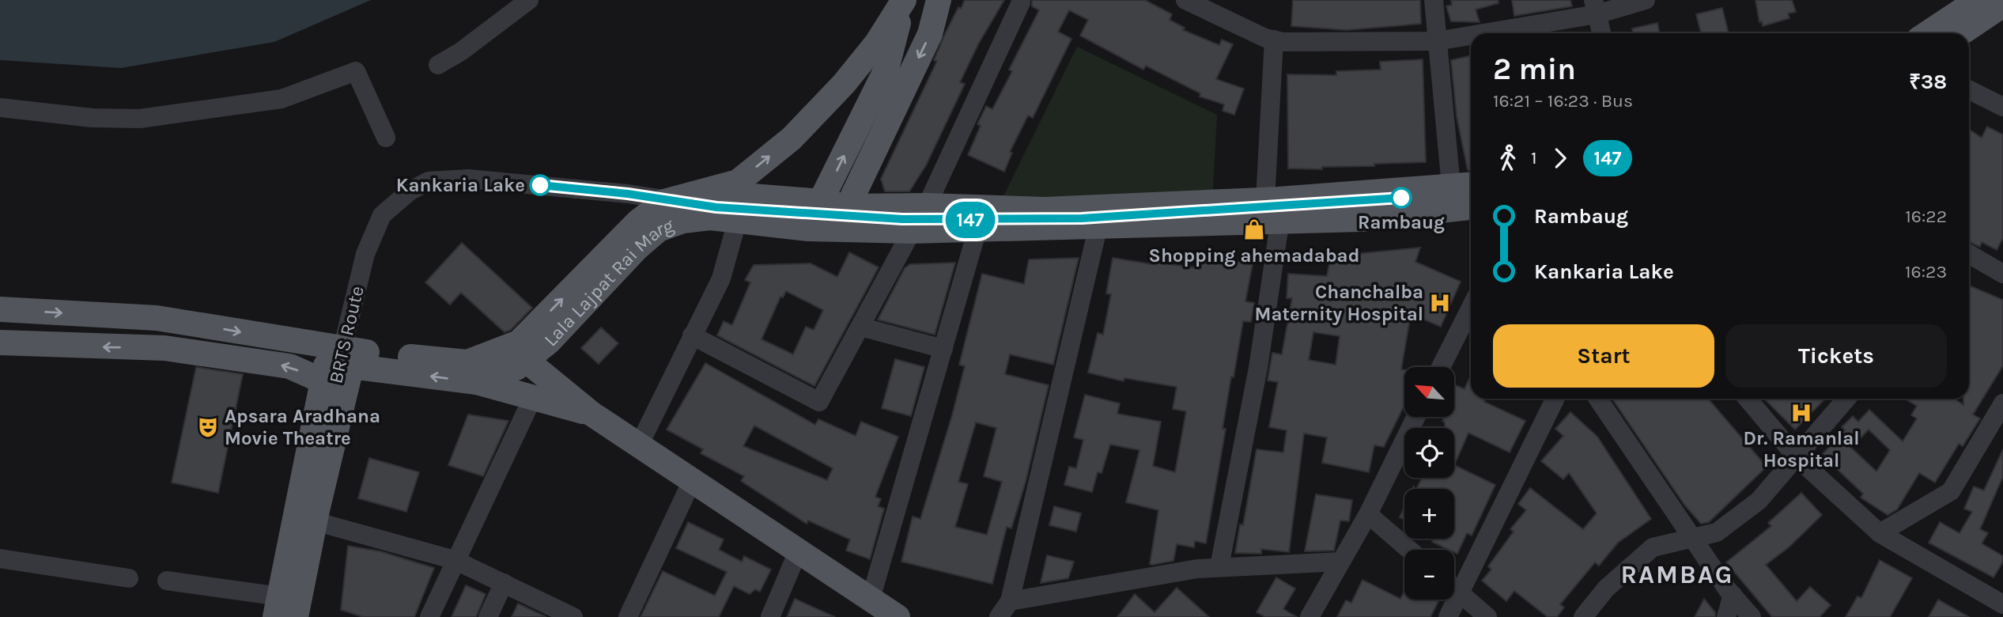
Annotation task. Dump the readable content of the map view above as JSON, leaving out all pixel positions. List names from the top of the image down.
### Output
{
  "streets": {
    "main road": ["Lala Lajpat Rai Marg"],
    "street": ["BRTS Route"]
  },
  "crossings": [
    ["Lala Lajpat Rai Marg", "BRTS Route"]
  ],
  "districts": ["RAMBAG"],
  "places": {
    "other": ["Kankaria Lake", "Rambaug"],
    "shop": ["Shopping ahemadabad"],
    "hospital": ["Chanchalba Maternity Hospital", "Dr. Ramanlal Hospital"],
    "theatre": ["Apsara Aradhana Movie Theatre"]
  },
  "lines": ["bus line 147"],
  "north": "top left",
  "page": {
    "on_map": "147",
    "heading": ["2 min", "16:21 – 16:23 · Bus", "₹38"],
    "legs": ["1", "147"],
    "list": [
      {
        "name": "Rambaug",
        "value": "16:22"
      },
      {
        "name": "Kankaria Lake",
        "value": "16:23"
      }
    ],
    "buttons": ["Start", "Tickets"],
    "map_buttons": ["+", "−"]
  }
}
